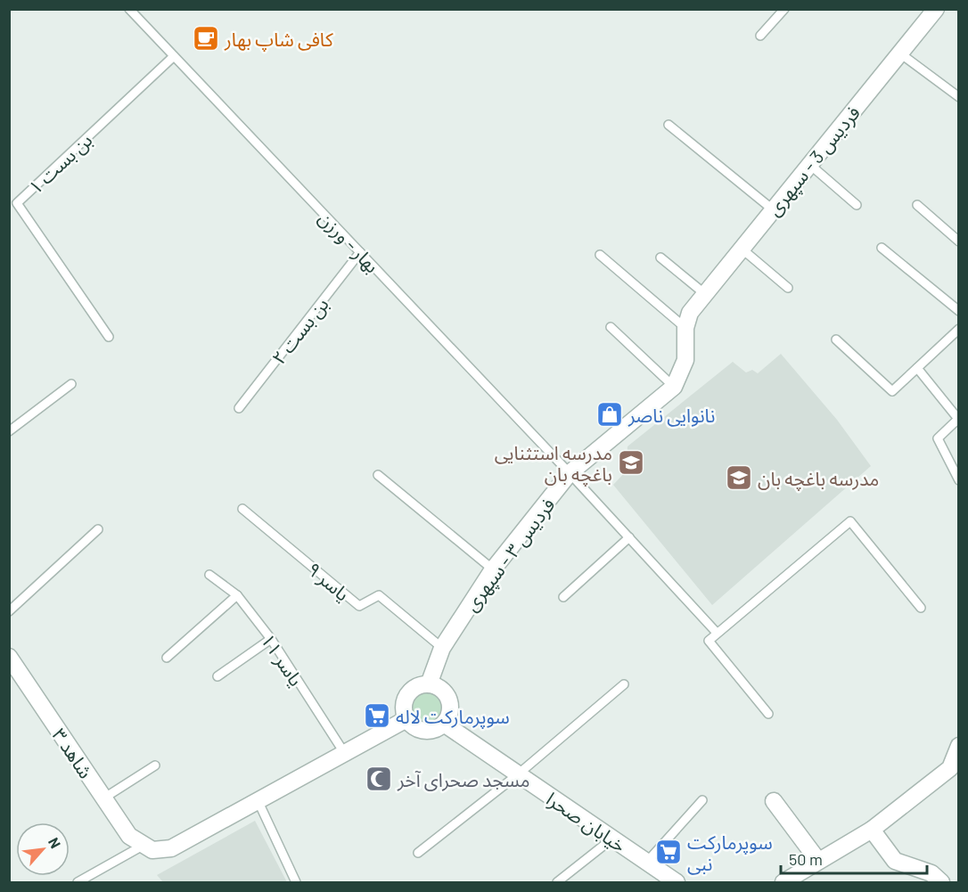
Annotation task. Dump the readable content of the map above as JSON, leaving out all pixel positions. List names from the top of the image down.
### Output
{
  "streets": {
    "street": [
      "فردیس 3 - سپهری",
      "فردیس ۳ - سپهری",
      "شاهد ۳",
      "خیابان صحرا"
    ],
    "lane": [
      "بن بست ۱",
      "بهار - ورزن",
      "بن بست ۲",
      "یاسر ۹",
      "یاسر ۱۱"
    ]
  },
  "crossings": [
    ["فردیس 3 - سپهری", "فردیس ۳ - سپهری"],
    ["بن بست ۱", "بهار - ورزن"],
    ["بهار - ورزن", "بن بست ۲"],
    ["بهار - ورزن", "فردیس ۳ - سپهری"],
    ["فردیس ۳ - سپهری", "یاسر ۹"],
    ["فردیس ۳ - سپهری", "خیابان صحرا"]
  ],
  "places": {
    "cafe": ["کافی شاپ بهار"],
    "shop": ["نانوایی ناصر"],
    "school or university": ["مدرسه استثنایی باغچه بان", "مدرسه باغچه بان"],
    "supermarket": ["سوپرمارکت لاله", "سوپرمارکت نبی"],
    "mosque": ["مسجد صحرای آخر"]
  },
  "scale_bar": "50 m",
  "north": "top right"
}
